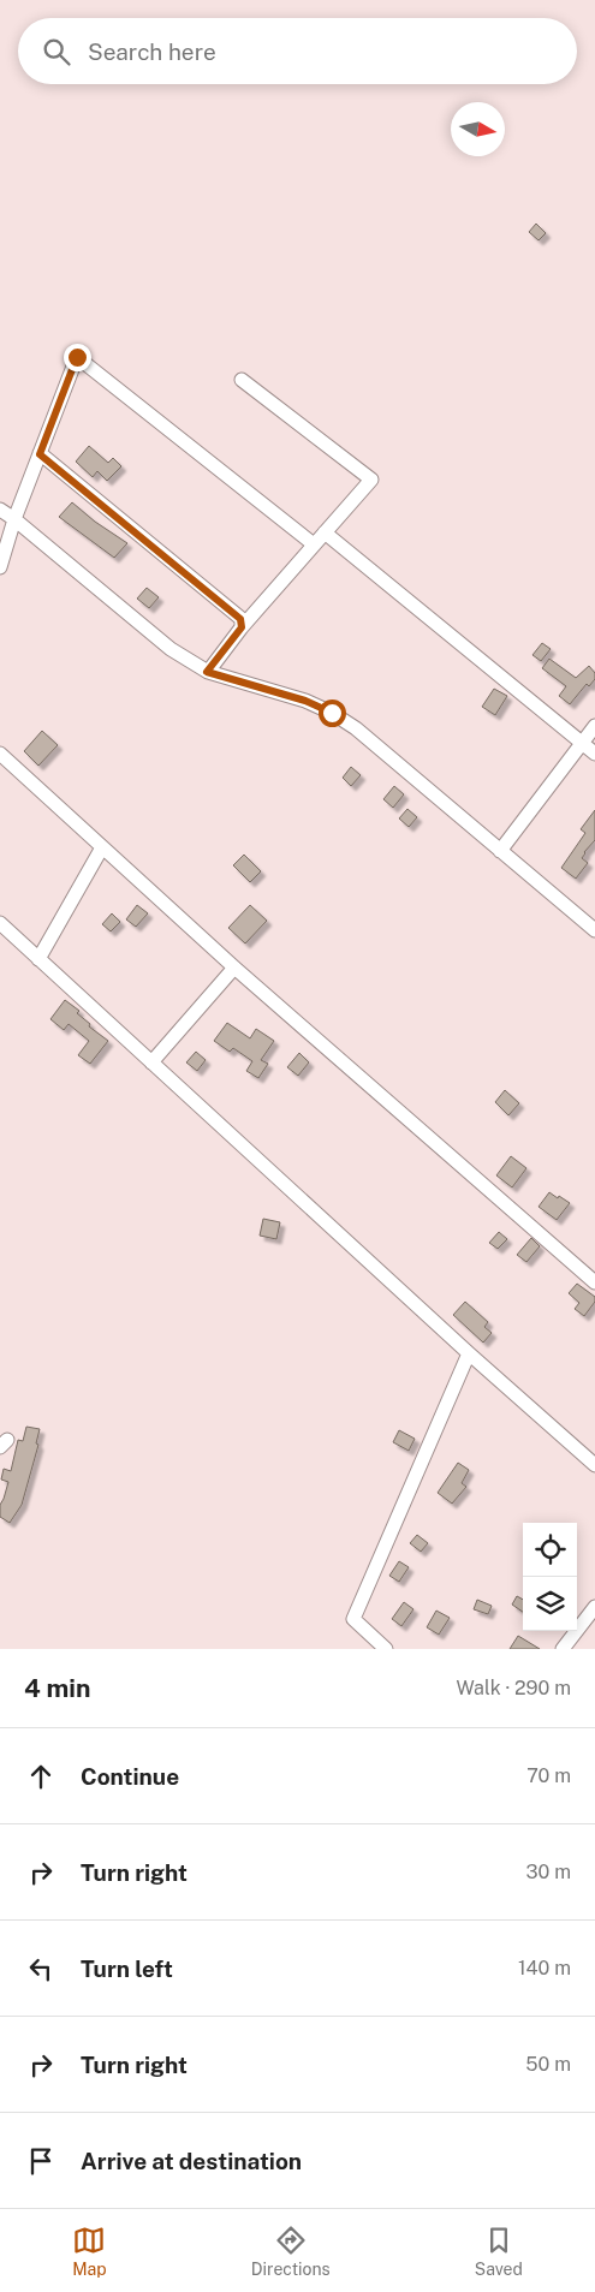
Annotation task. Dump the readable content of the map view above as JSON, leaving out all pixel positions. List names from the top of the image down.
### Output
{
  "north": "right",
  "page": {
    "search": "Search here",
    "heading": ["4 min", "Walk · 290 m"],
    "list": [
      ["Continue", "70 m"],
      ["Turn right", "30 m"],
      ["Turn left", "140 m"],
      ["Turn right", "50 m"],
      "Arrive at destination"
    ],
    "nav": ["Map", "Directions", "Saved"]
  }
}
